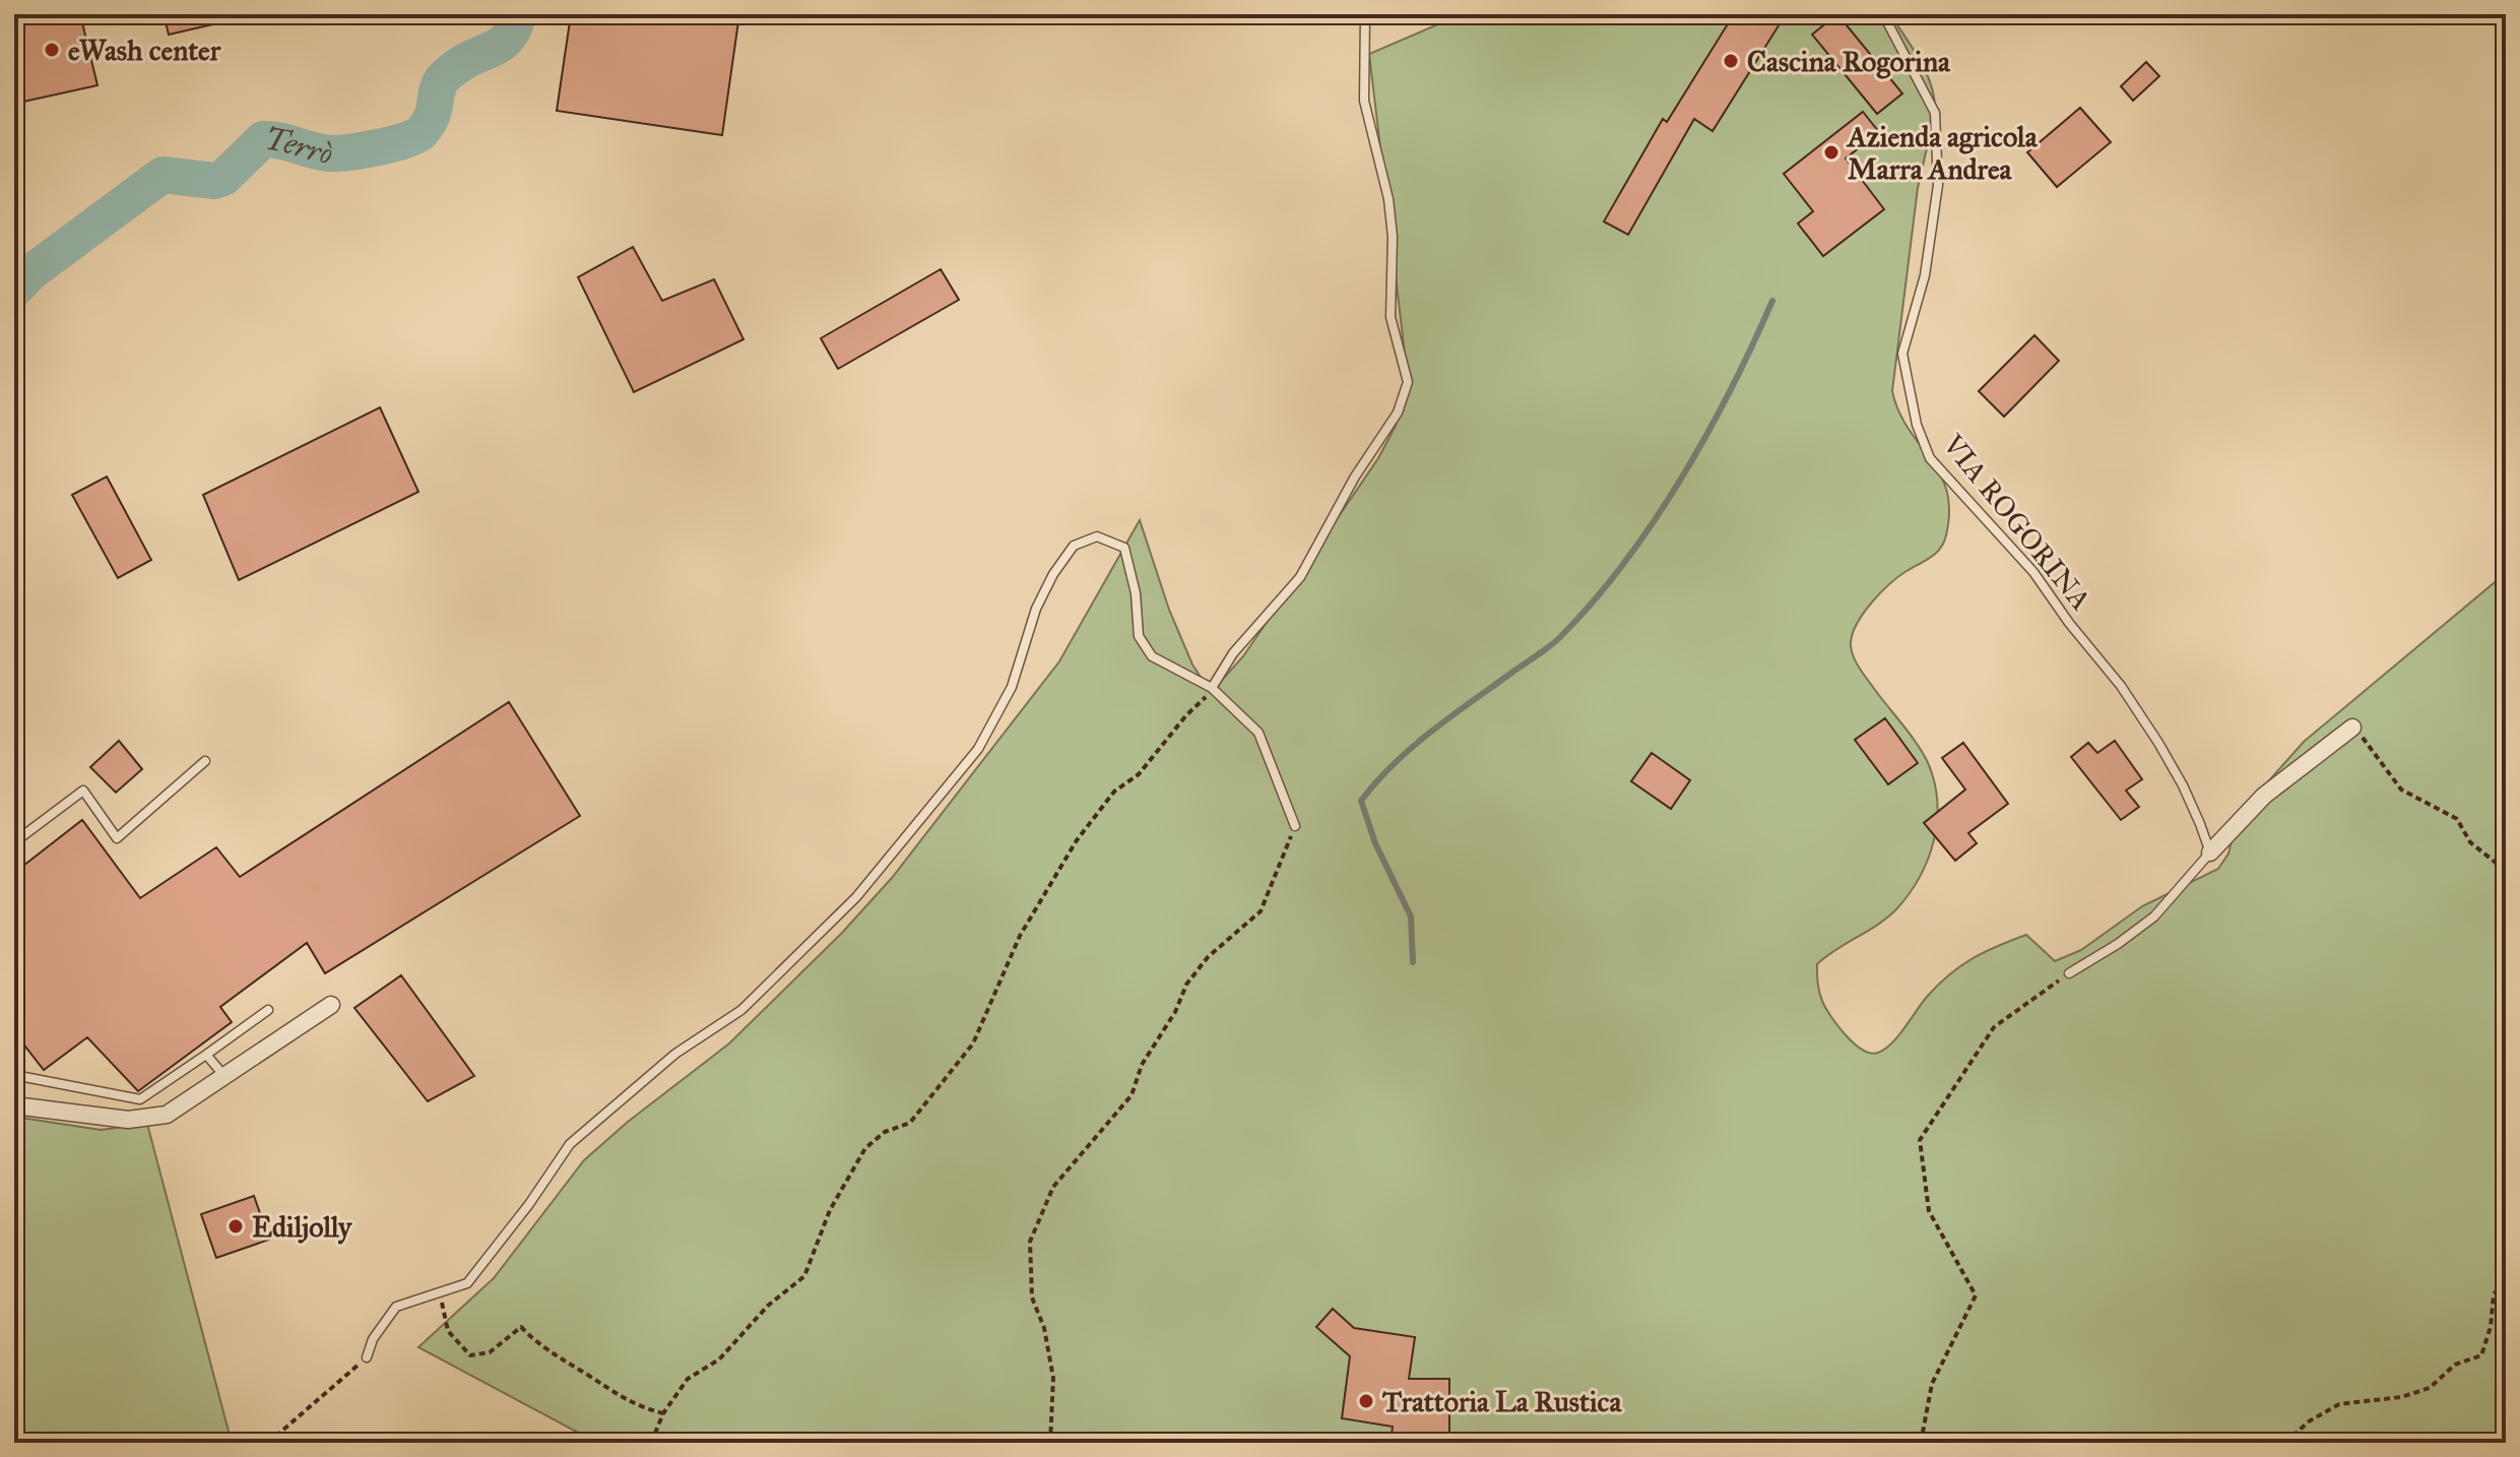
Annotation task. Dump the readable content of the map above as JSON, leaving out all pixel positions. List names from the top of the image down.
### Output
{
  "streets": {
    "lane": ["VIA ROGORINA"]
  },
  "water": ["Terrò"],
  "places": [
    "eWash center",
    "Cascina Rogorina",
    "Azienda agricola Marra Andrea",
    "Ediljolly",
    "Trattoria La Rustica"
  ]
}
